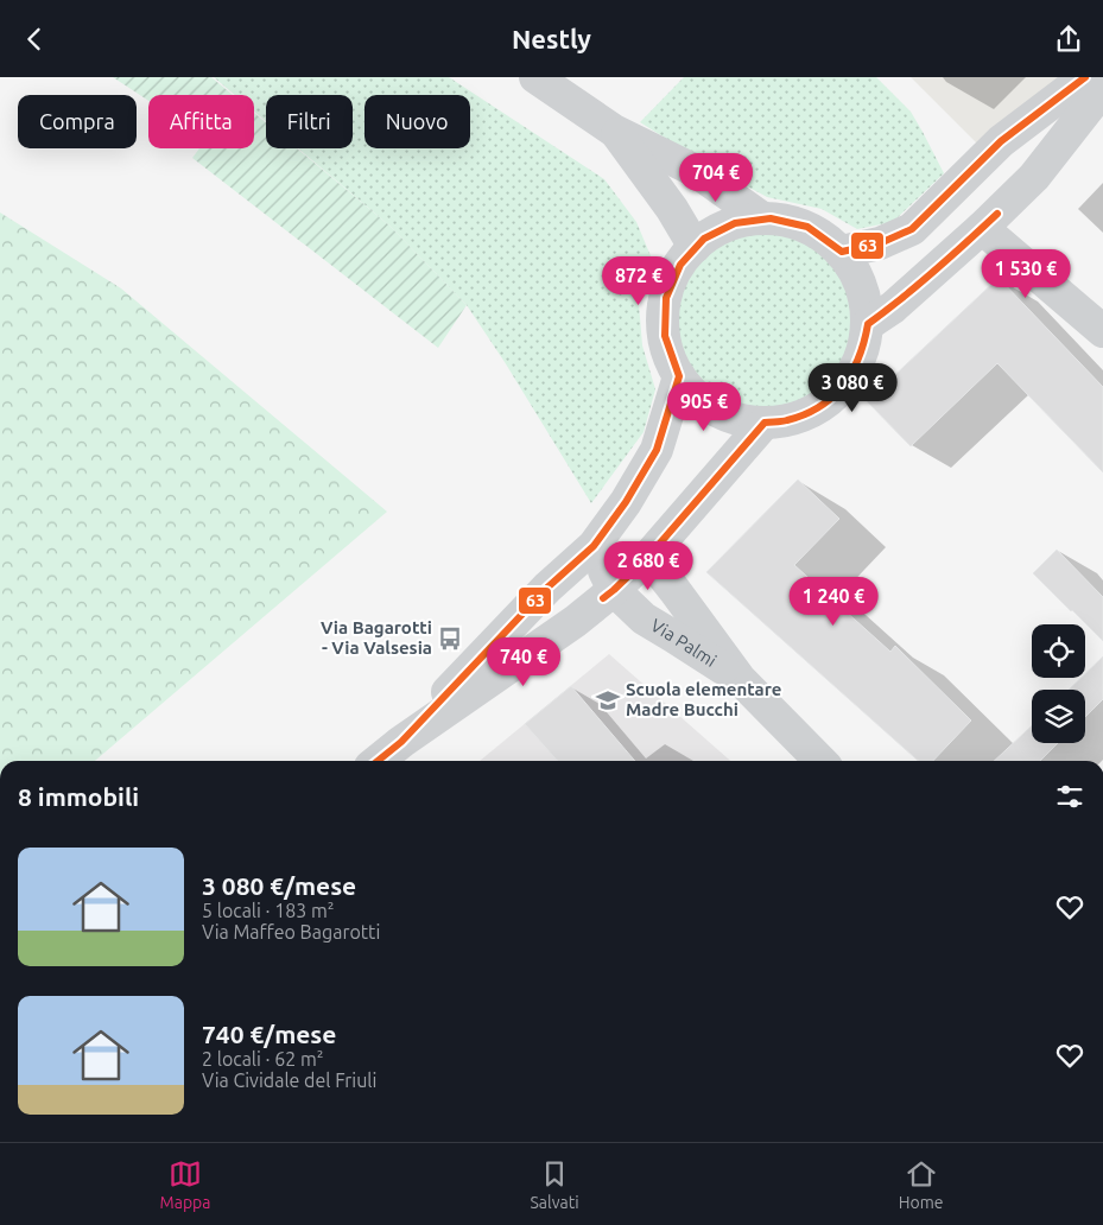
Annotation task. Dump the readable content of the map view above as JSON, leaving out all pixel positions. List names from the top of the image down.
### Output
{
  "streets": {
    "street": ["Via Palmi"]
  },
  "places": {
    "bus stop": ["Via Bagarotti - Via Valsesia"],
    "school or university": ["Scuola elementare Madre Bucchi"]
  },
  "lines": ["transit line 63"],
  "page": {
    "header": "Nestly",
    "chip": [
      "Compra",
      "Affitta",
      "Filtri",
      "Nuovo"
    ],
    "price": [
      "704 €",
      "1 530 €",
      "872 €",
      "3 080 €",
      "905 €",
      "2 680 €",
      "1 240 €",
      "740 €"
    ],
    "heading": "8 immobili",
    "list": [
      {
        "name": "3 080 €/mese",
        "note": "5 locali · 183 m² · Via Maffeo Bagarotti"
      },
      {
        "name": "740 €/mese",
        "note": "2 locali · 62 m² · Via Cividale del Friuli"
      }
    ],
    "tabs": ["Mappa", "Salvati", "Home"]
  }
}
